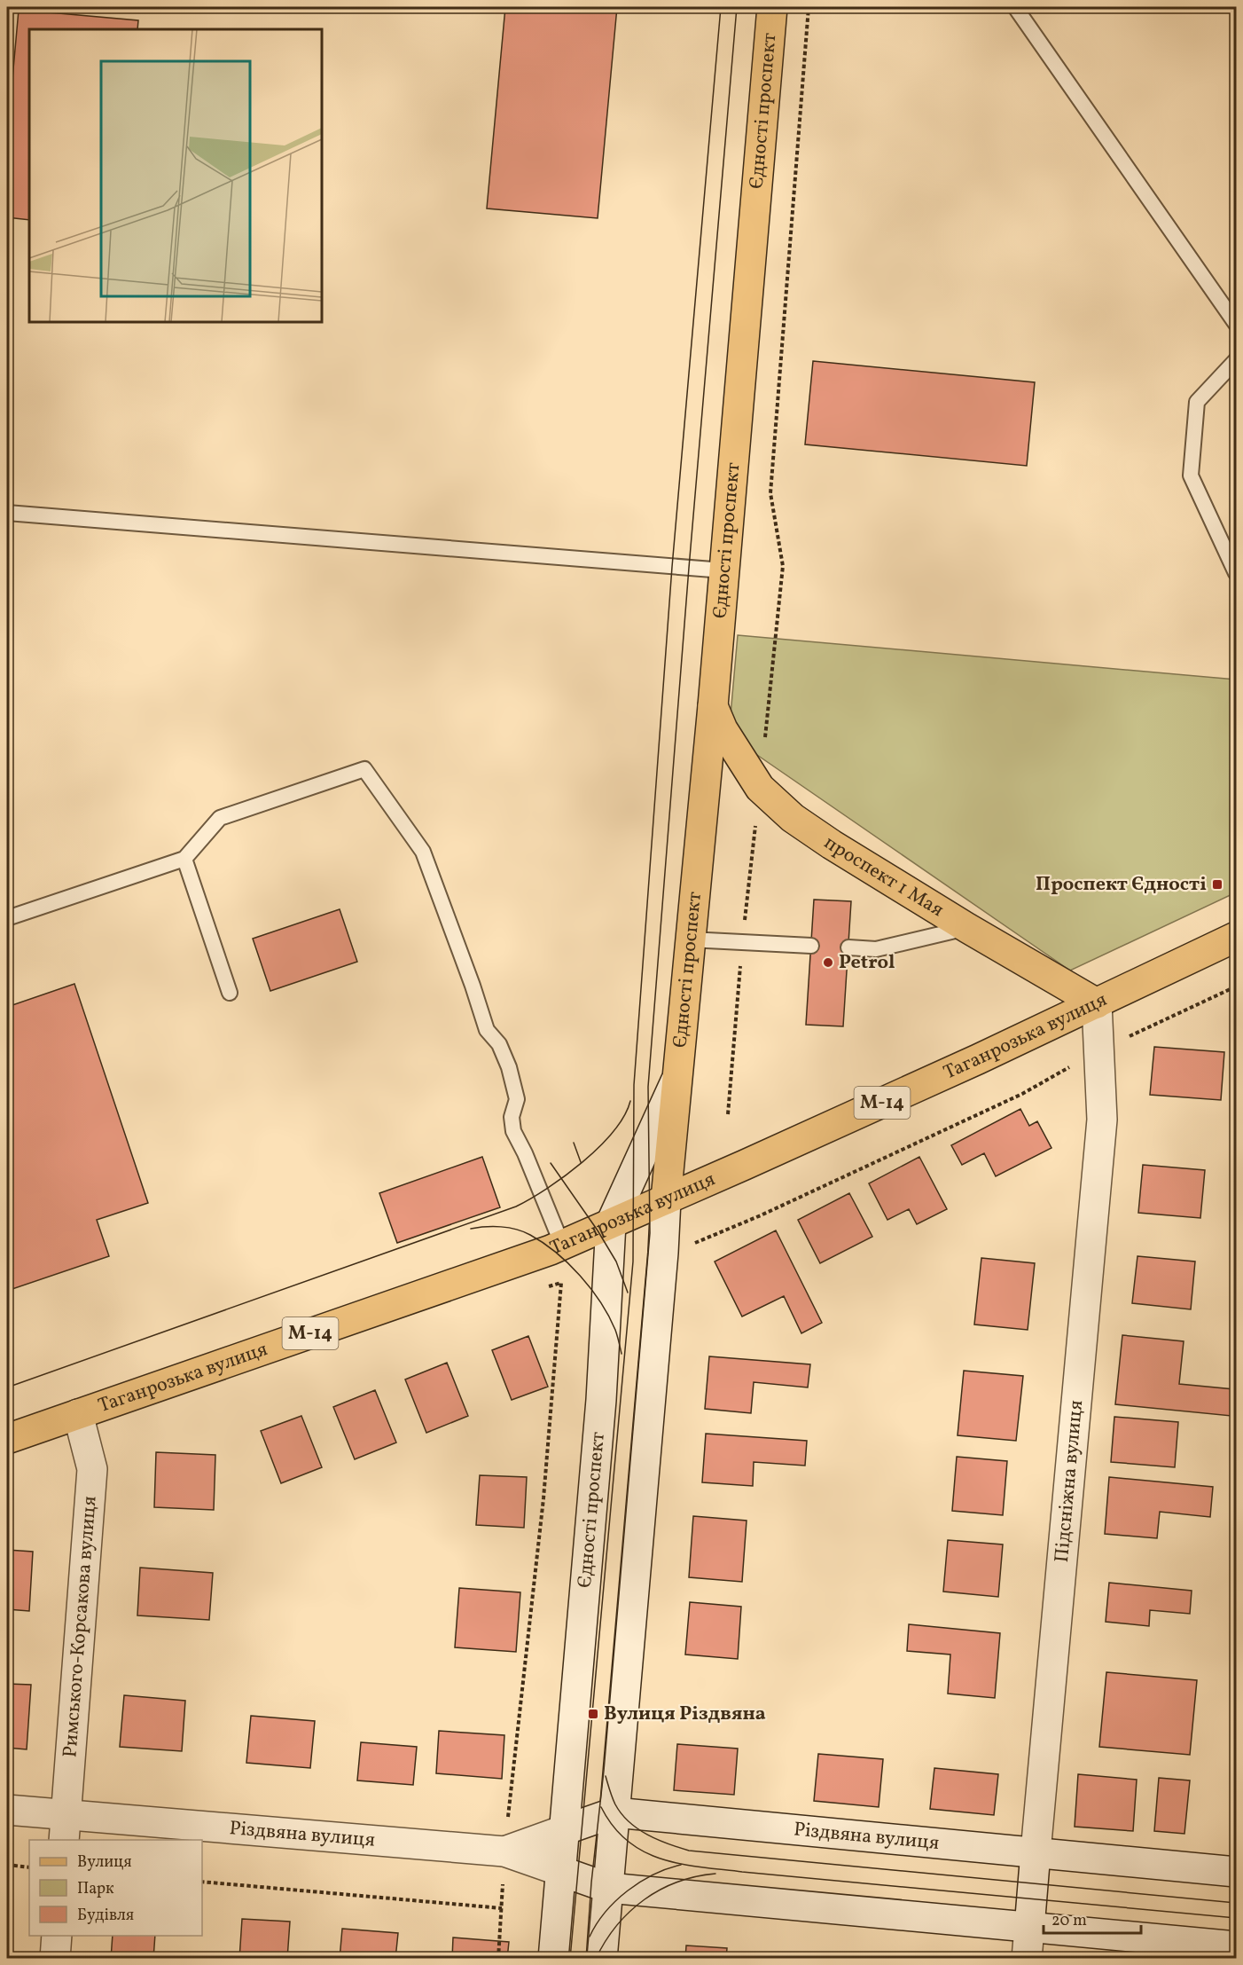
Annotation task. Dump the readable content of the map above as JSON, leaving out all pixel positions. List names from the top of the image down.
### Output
{
  "streets": {
    "main road": [
      "Єдності проспект",
      "проспект 1 Мая",
      "Таганрозька вулиця",
      "М-14"
    ],
    "street": ["Підсніжна вулиця", "Римського-Корсакова вулиця", "Різдвяна вулиця"]
  },
  "crossings": [
    ["Єдності проспект", "проспект 1 Мая"],
    ["Єдності проспект", "Таганрозька вулиця"],
    ["Єдності проспект", "Різдвяна вулиця"],
    ["проспект 1 Мая", "Таганрозька вулиця"],
    ["проспект 1 Мая", "Підсніжна вулиця"],
    ["Таганрозька вулиця", "Підсніжна вулиця"],
    ["Таганрозька вулиця", "Римського-Корсакова вулиця"],
    ["Підсніжна вулиця", "Різдвяна вулиця"],
    ["Римського-Корсакова вулиця", "Різдвяна вулиця"]
  ],
  "places": {
    "transit": ["Проспект Єдності", "Вулиця Різдвяна"],
    "other": ["Petrol"]
  },
  "legend": ["Вулиця", "Парк", "Будівля"],
  "scale_bar": "20 m"
}
